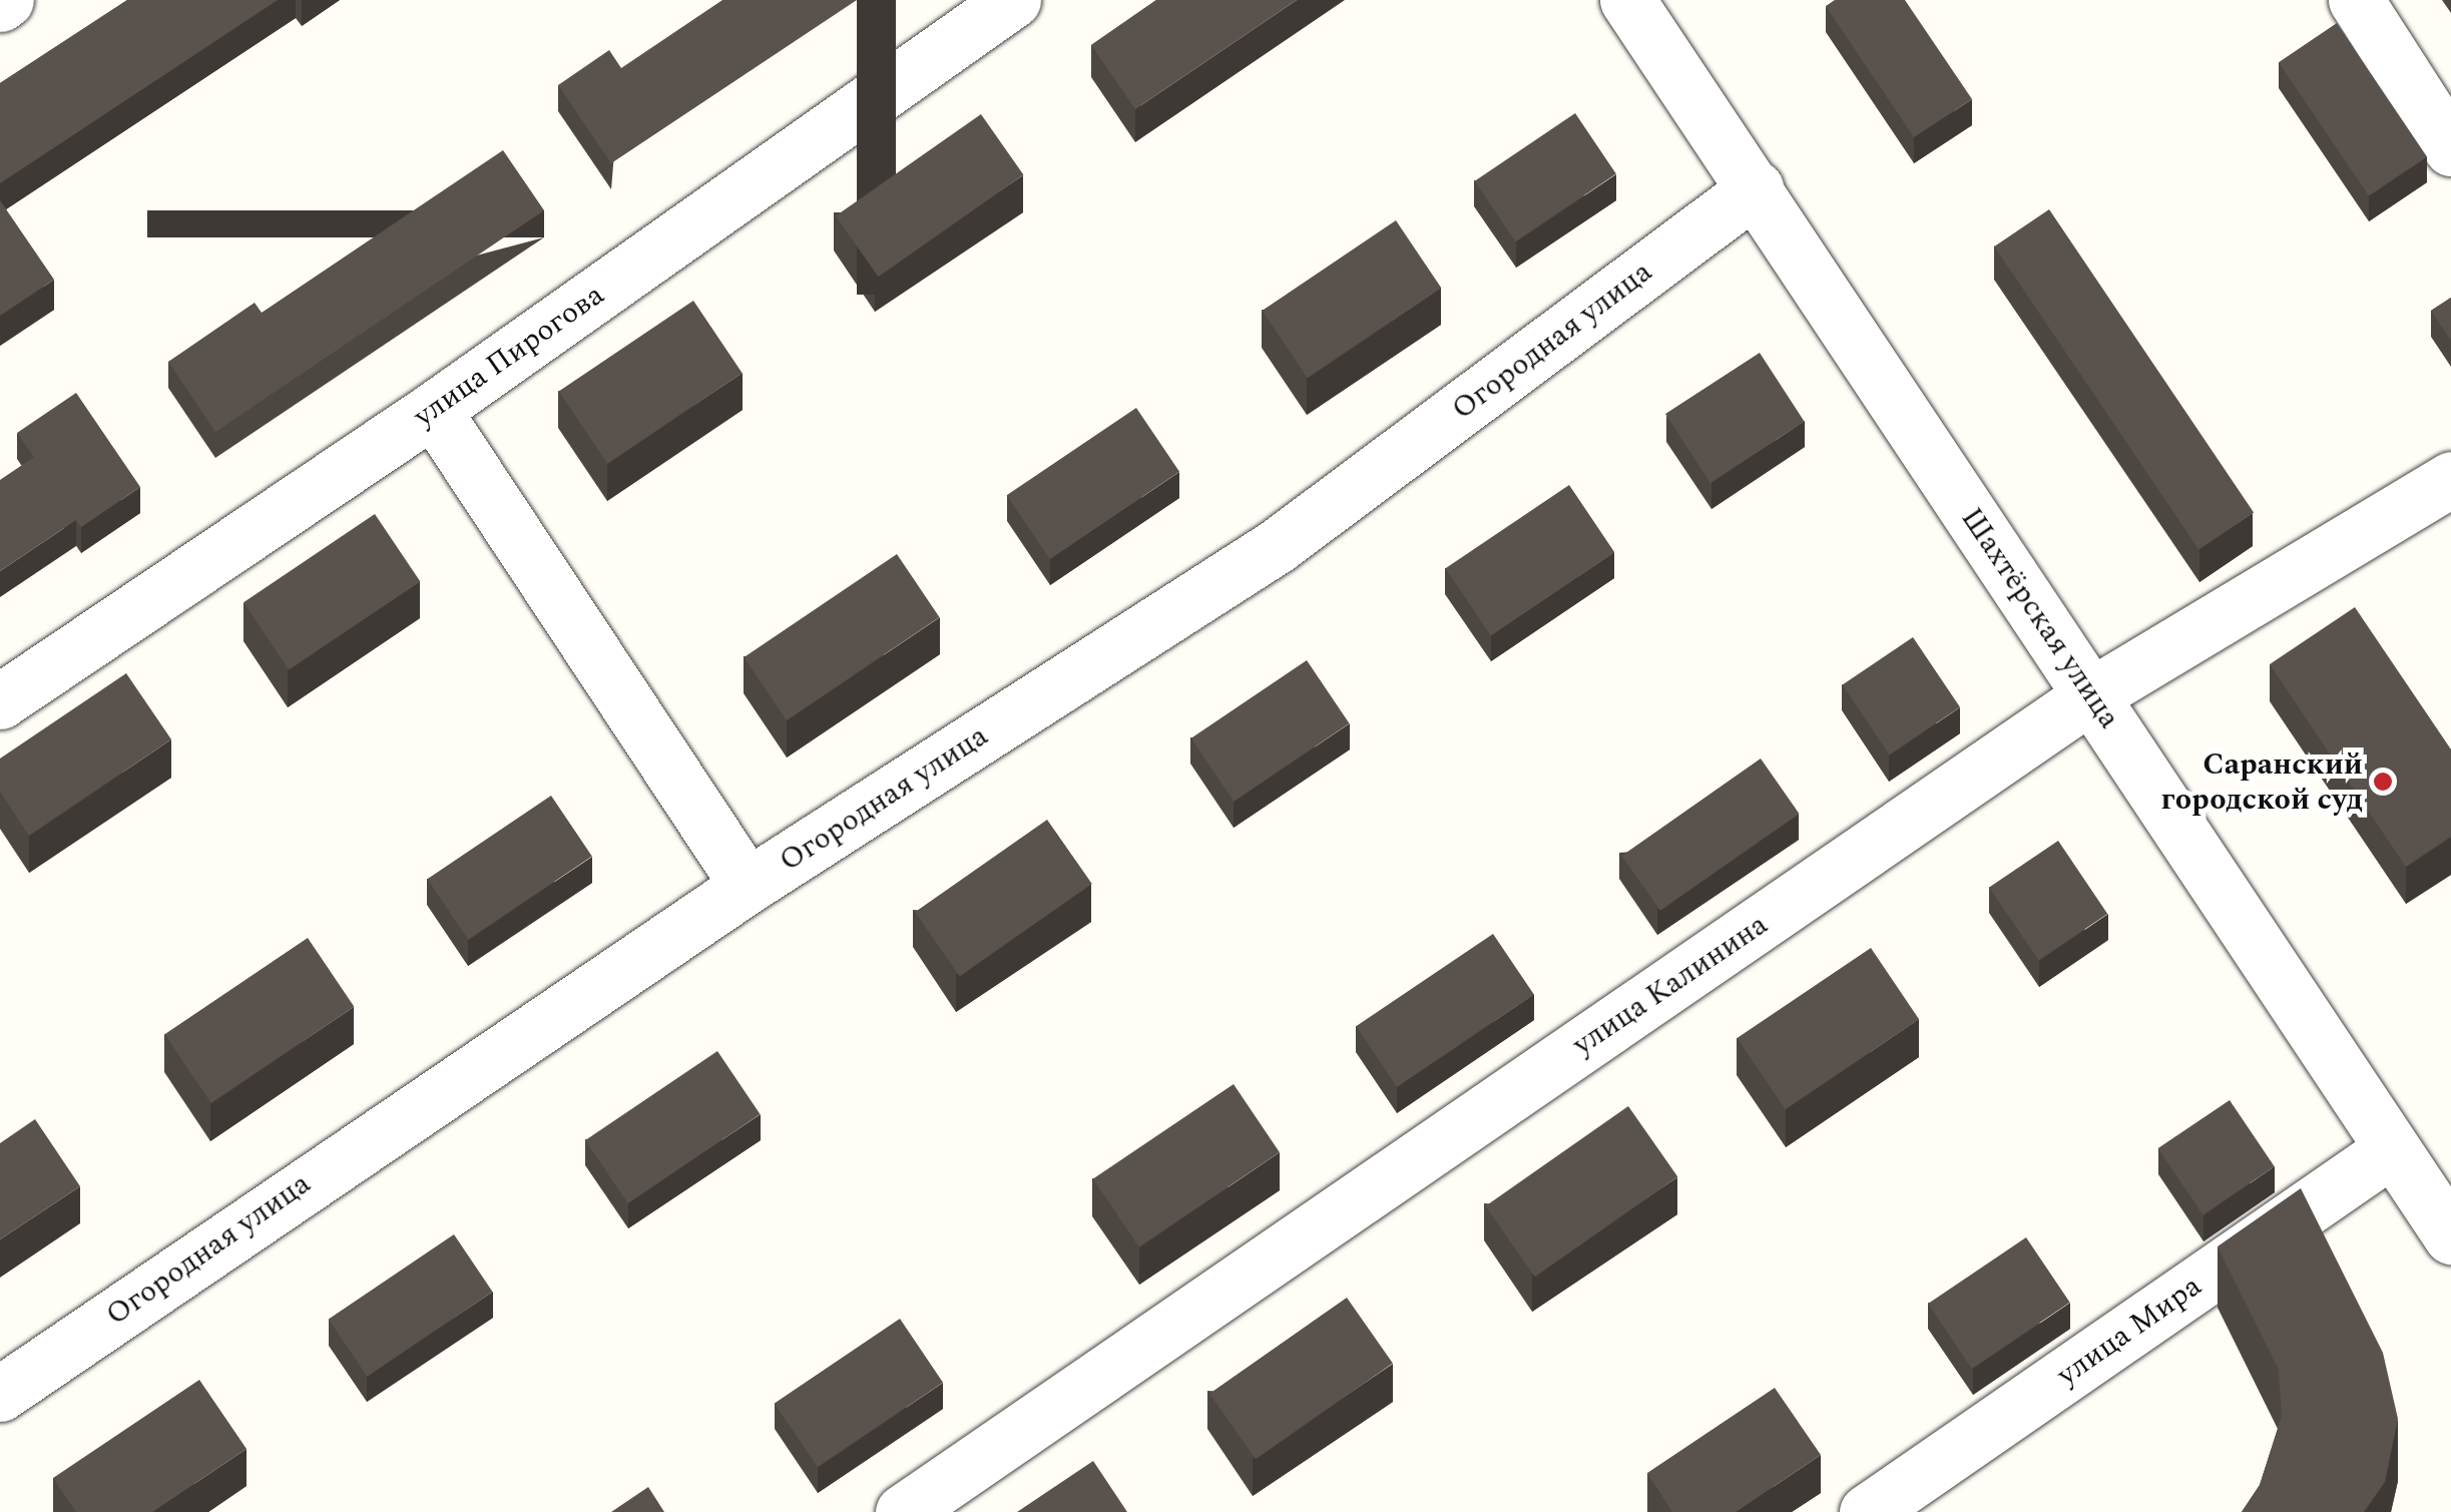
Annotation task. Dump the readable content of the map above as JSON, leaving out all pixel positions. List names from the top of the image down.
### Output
{
  "streets": {
    "street": [
      "Огородная улица",
      "улица Пирогова",
      "Шахтёрская улица",
      "улица Калинина",
      "улица Мира"
    ]
  },
  "crossings": [
    ["Огородная улица", "Шахтёрская улица"],
    ["Шахтёрская улица", "улица Калинина"],
    ["Шахтёрская улица", "улица Мира"]
  ],
  "places": ["Саранский городской суд"]
}
